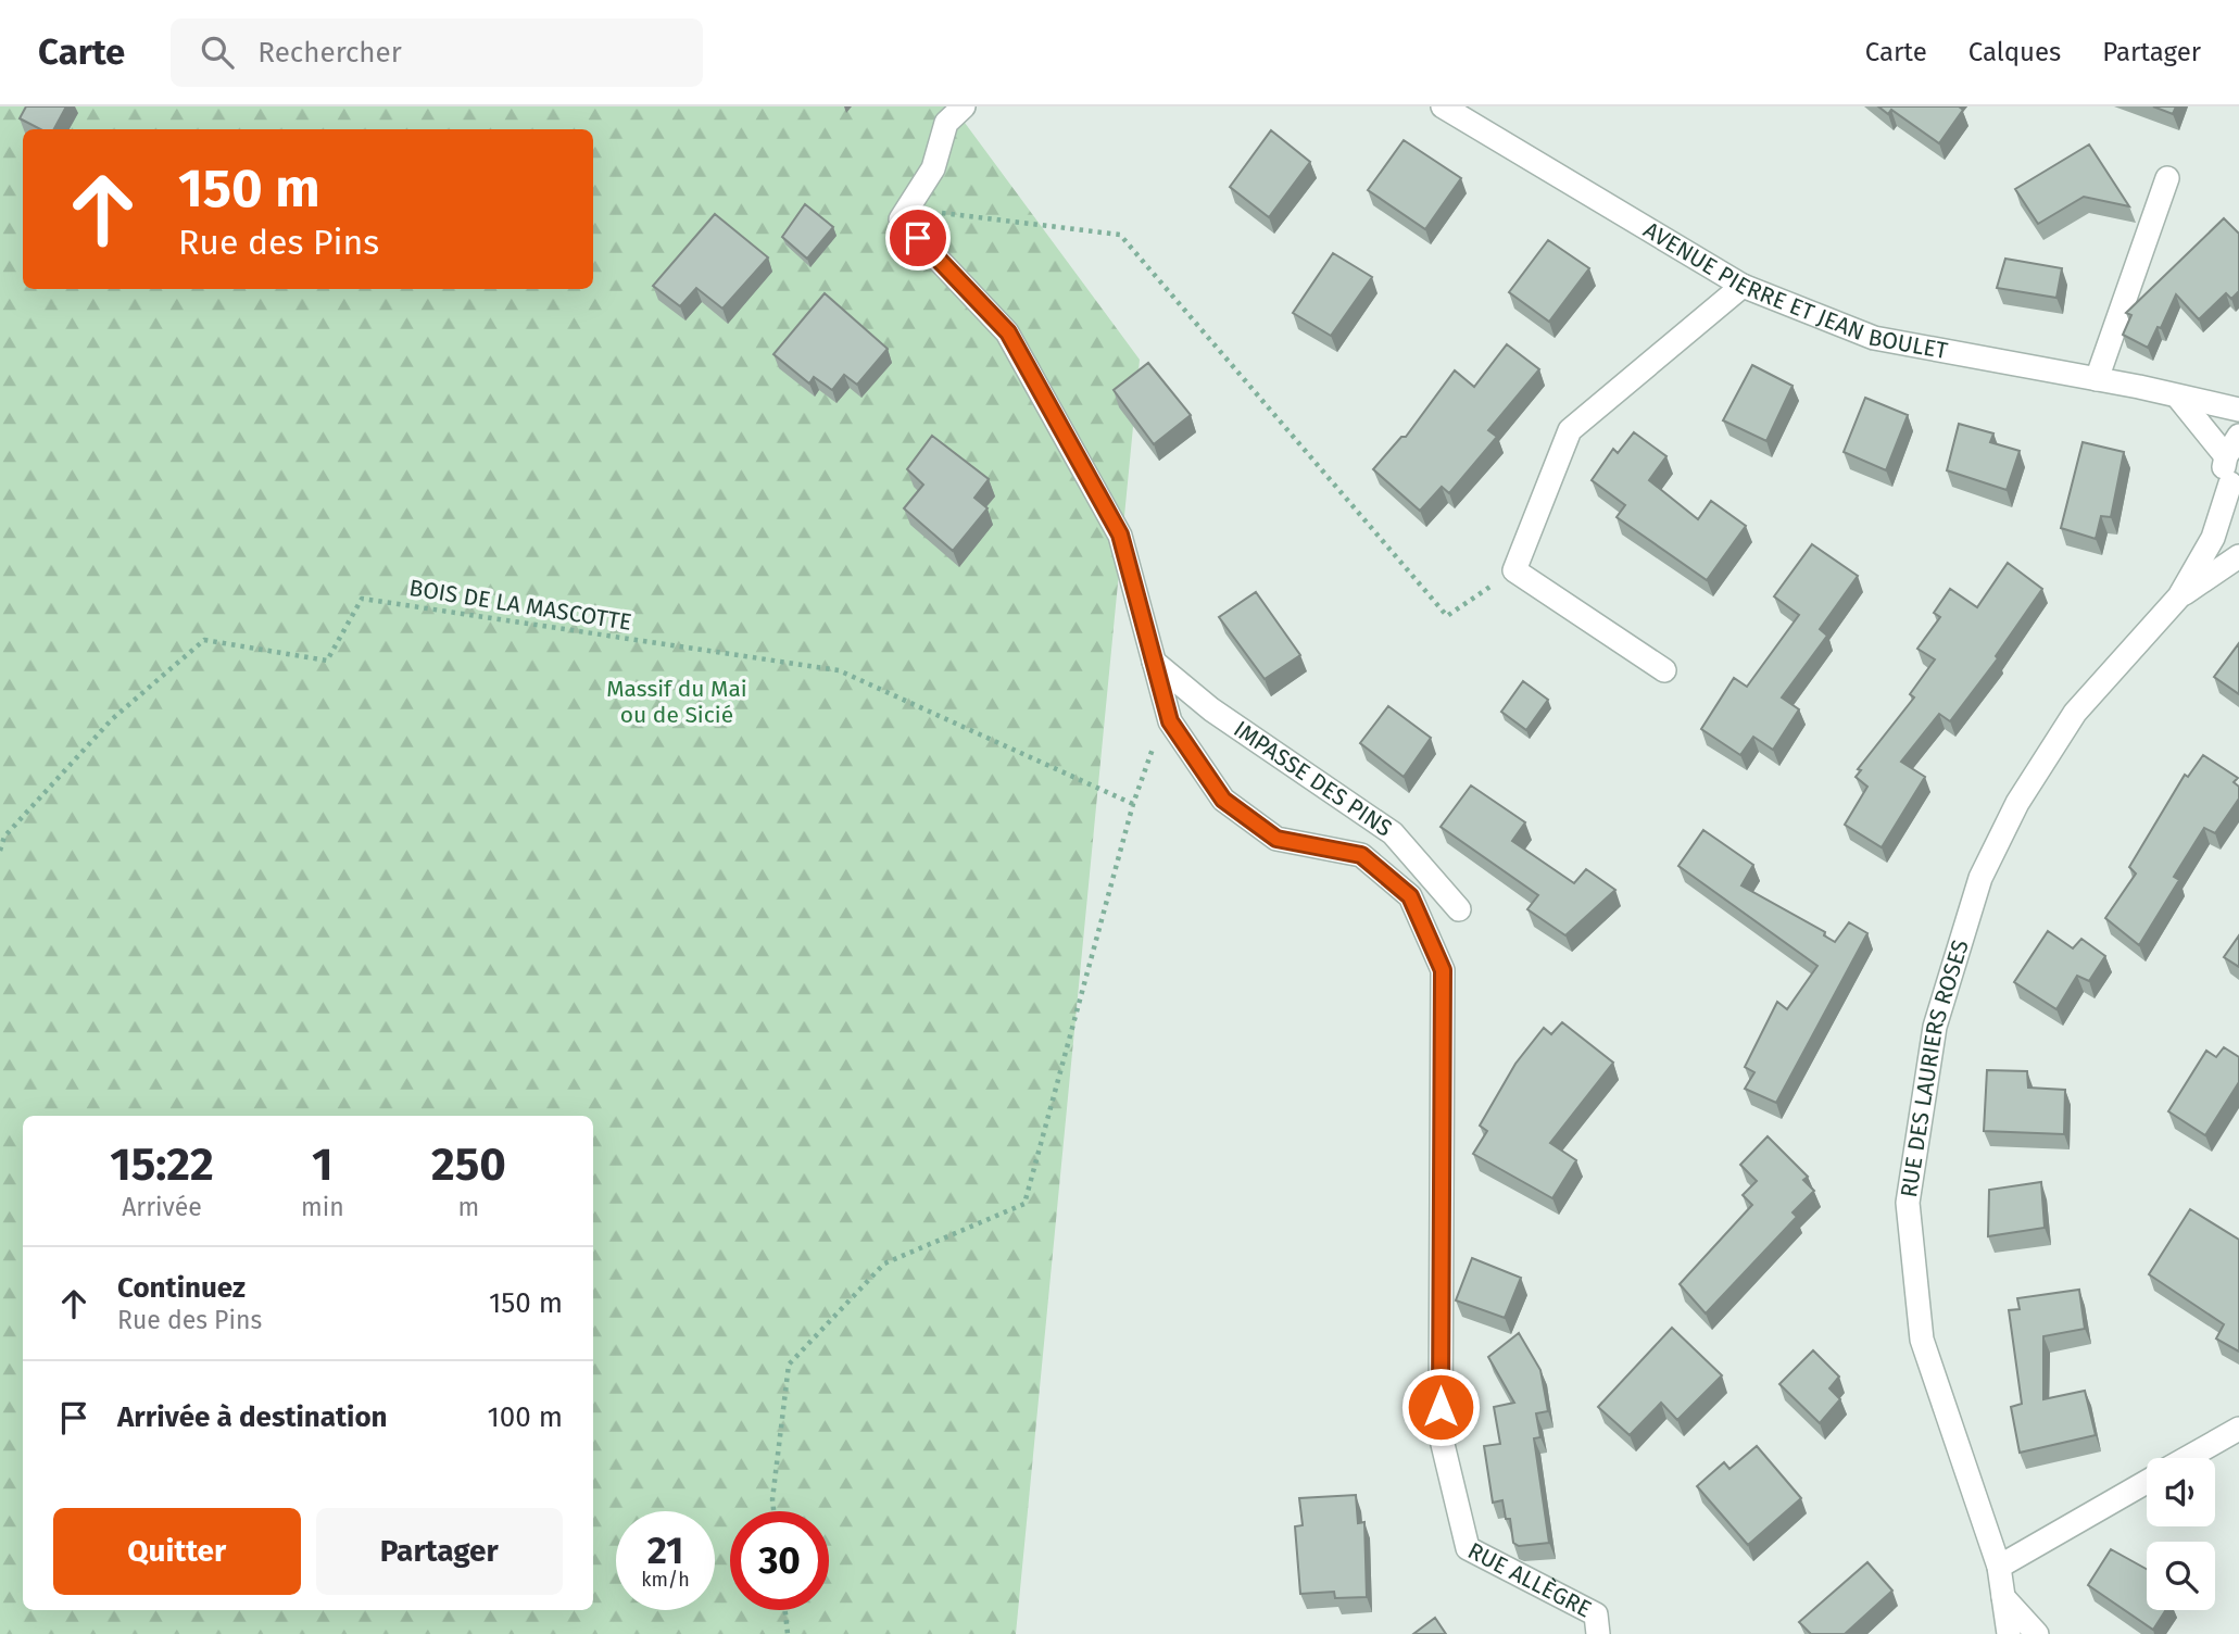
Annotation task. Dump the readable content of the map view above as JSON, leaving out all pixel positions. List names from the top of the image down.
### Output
{
  "streets": {
    "street": [
      "AVENUE PIERRE ET JEAN BOULET",
      "IMPASSE DES PINS",
      "RUE DES LAURIERS ROSES",
      "RUE ALLÈGRE"
    ],
    "path": ["BOIS DE LA MASCOTTE"]
  },
  "parks": ["Massif du Mai ou de Sicié"],
  "page": {
    "header": "Carte",
    "search": "Rechercher",
    "nav": ["Carte", "Calques", "Partager"],
    "turn": ["150 m", "Rue des Pins"],
    "eta": [
      "15:22",
      "Arrivée",
      "1",
      "min",
      "250",
      "m"
    ],
    "list": [
      {
        "name": "Continuez",
        "note": "Rue des Pins",
        "value": "150 m"
      },
      {
        "name": "Arrivée à destination",
        "value": "100 m"
      }
    ],
    "buttons": ["Quitter", "Partager"],
    "speed": "21 km/h",
    "limit": "30"
  }
}
